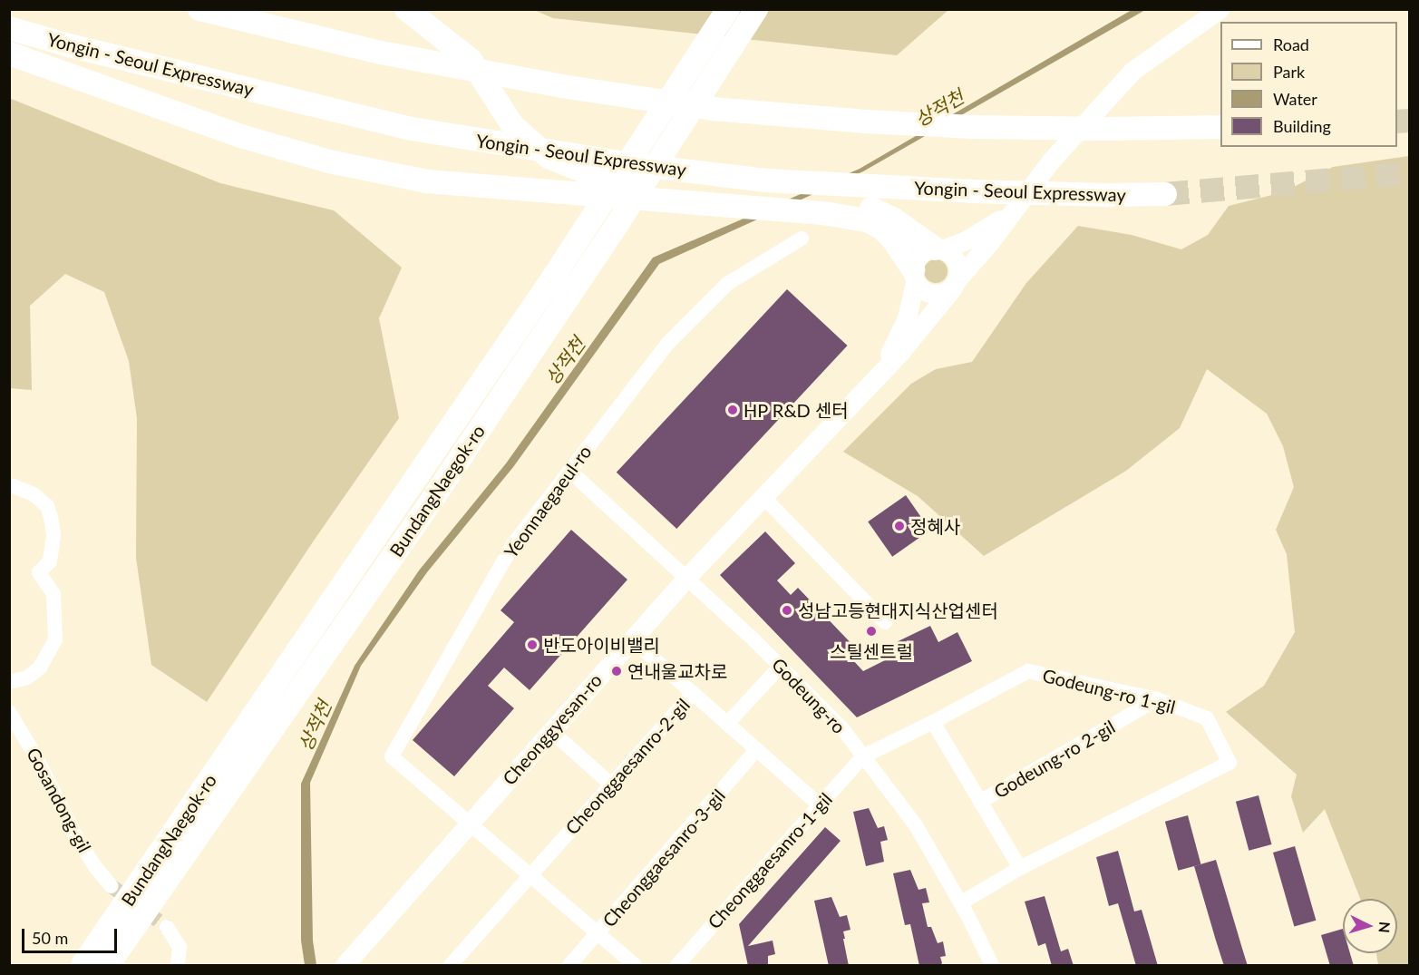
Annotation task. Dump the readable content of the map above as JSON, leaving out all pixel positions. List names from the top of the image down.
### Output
{
  "streets": {
    "highway": ["Yongin - Seoul Expressway", "BundangNaegok-ro"],
    "main road": ["Cheonggyesan-ro"],
    "street": [
      "Yeonnaegaeul-ro",
      "Godeung-ro 1-gil",
      "Godeung-ro",
      "Godeung-ro 2-gil",
      "Cheonggaesanro-2-gil",
      "Gosandong-gil",
      "Cheonggaesanro-3-gil",
      "Cheonggaesanro-1-gil"
    ]
  },
  "crossings": [
    ["Yeonnaegaeul-ro", "Godeung-ro"],
    ["Yeonnaegaeul-ro", "Cheonggyesan-ro"],
    ["Godeung-ro 1-gil", "Godeung-ro"],
    ["Godeung-ro 1-gil", "Godeung-ro 2-gil"],
    ["Godeung-ro 1-gil", "Cheonggaesanro-1-gil"],
    ["Godeung-ro", "Cheonggyesan-ro"],
    ["Godeung-ro", "Cheonggaesanro-1-gil"],
    ["Cheonggaesanro-2-gil", "Cheonggaesanro-3-gil"],
    ["Cheonggaesanro-2-gil", "Cheonggaesanro-1-gil"]
  ],
  "water": ["상적천"],
  "places": [
    "HP R&D 센터",
    "정혜사",
    "성남고등현대지식산업센터",
    "스틸센트럴",
    "반도아이비밸리",
    "연내울교차로"
  ],
  "legend": [
    "Road",
    "Park",
    "Water",
    "Building"
  ],
  "scale_bar": "50 m",
  "north": "right"
}
